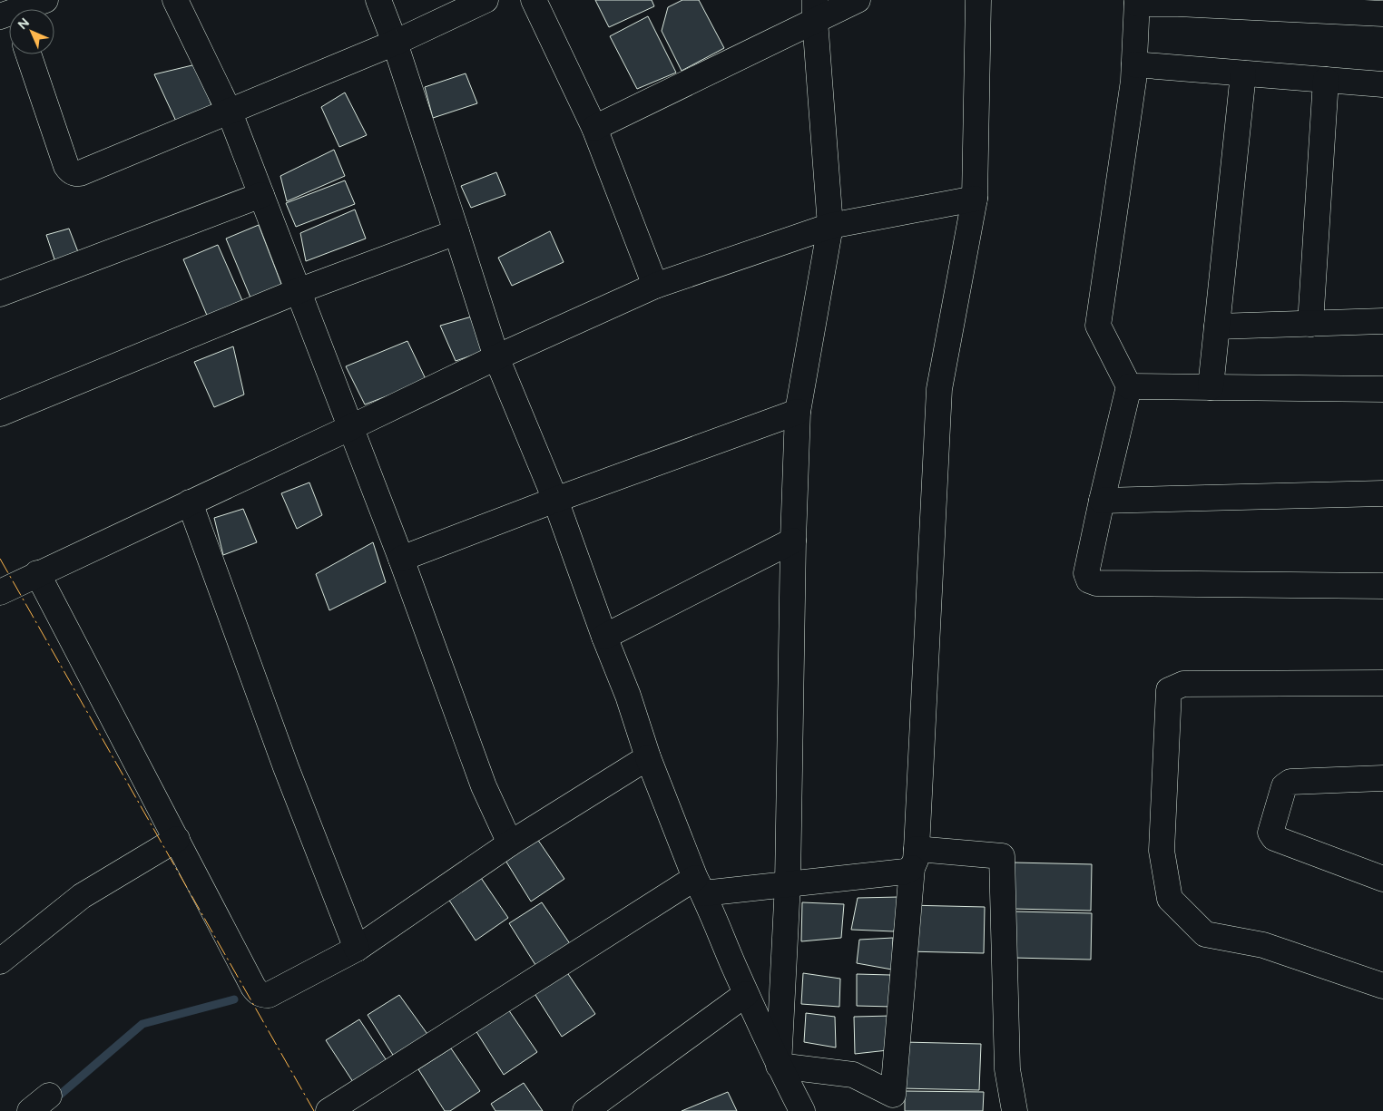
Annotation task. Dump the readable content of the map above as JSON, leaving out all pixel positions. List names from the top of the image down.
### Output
{
  "north": "top left"
}
